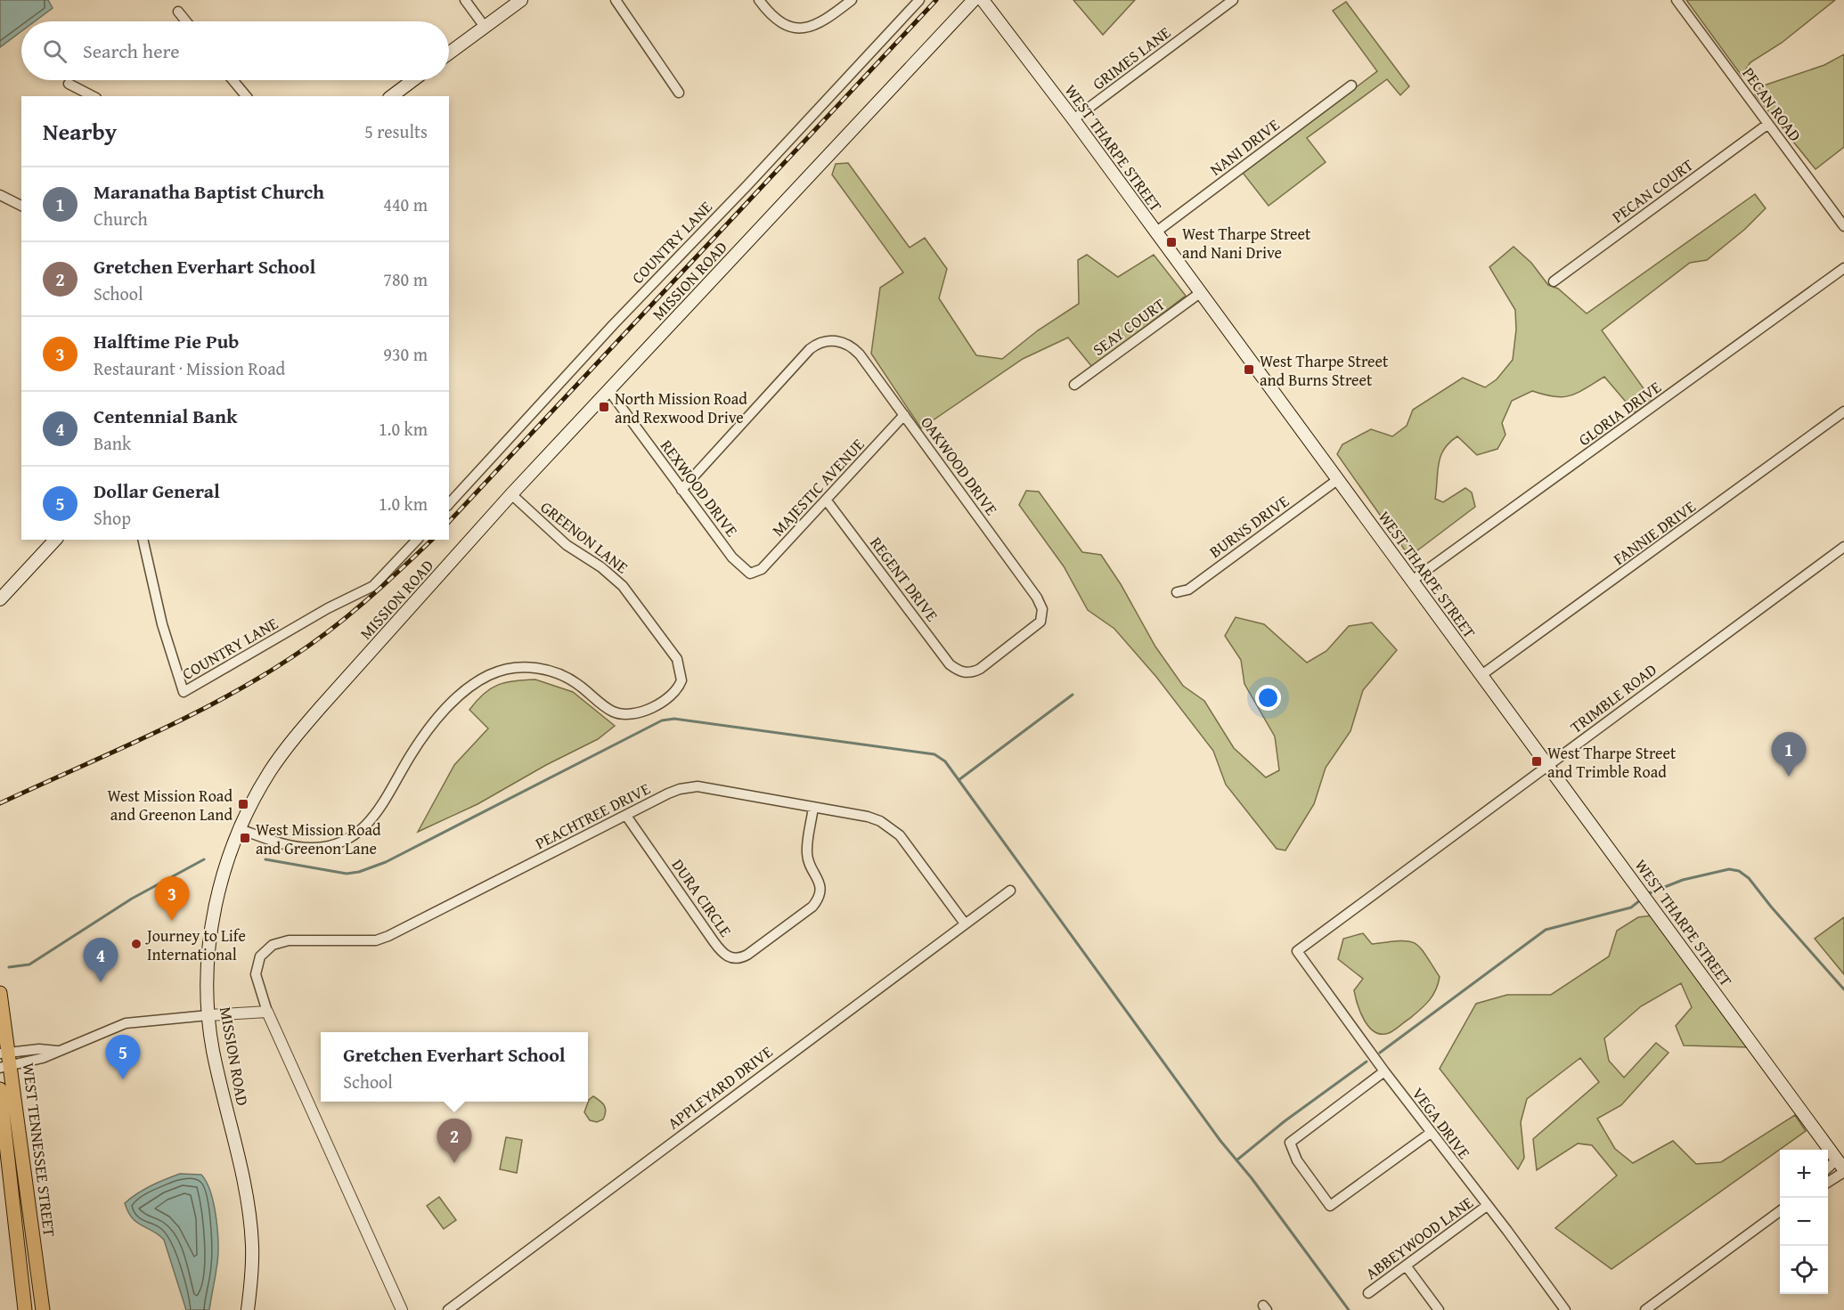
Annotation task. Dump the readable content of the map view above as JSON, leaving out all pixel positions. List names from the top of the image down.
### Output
{
  "streets": {
    "main road": ["WEST THARPE STREET", "MISSION ROAD", "WEST TENNESSEE STREET"],
    "street": [
      "GRIMES LANE",
      "PECAN ROAD",
      "NANI DRIVE",
      "PECAN COURT",
      "COUNTRY LANE",
      "SEAY COURT",
      "GLORIA DRIVE",
      "OAKWOOD DRIVE",
      "MAJESTIC AVENUE",
      "REXWOOD DRIVE",
      "BURNS DRIVE",
      "FANNIE DRIVE",
      "GREENON LANE",
      "REGENT DRIVE",
      "TRIMBLE ROAD",
      "PEACHTREE DRIVE",
      "DURA CIRCLE",
      "APPLEYARD DRIVE",
      "VEGA DRIVE",
      "ABBEYWOOD LANE"
    ]
  },
  "crossings": [
    ["GRIMES LANE", "WEST THARPE STREET"],
    ["PECAN ROAD", "PECAN COURT"],
    ["NANI DRIVE", "WEST THARPE STREET"],
    ["WEST THARPE STREET", "SEAY COURT"],
    ["WEST THARPE STREET", "GLORIA DRIVE"],
    ["WEST THARPE STREET", "BURNS DRIVE"],
    ["WEST THARPE STREET", "FANNIE DRIVE"],
    ["WEST THARPE STREET", "TRIMBLE ROAD"],
    ["MISSION ROAD", "REXWOOD DRIVE"],
    ["MISSION ROAD", "GREENON LANE"],
    ["OAKWOOD DRIVE", "MAJESTIC AVENUE"],
    ["OAKWOOD DRIVE", "REXWOOD DRIVE"],
    ["OAKWOOD DRIVE", "REGENT DRIVE"],
    ["MAJESTIC AVENUE", "REXWOOD DRIVE"],
    ["MAJESTIC AVENUE", "REGENT DRIVE"],
    ["TRIMBLE ROAD", "VEGA DRIVE"],
    ["PEACHTREE DRIVE", "DURA CIRCLE"],
    ["PEACHTREE DRIVE", "APPLEYARD DRIVE"],
    ["VEGA DRIVE", "ABBEYWOOD LANE"]
  ],
  "places": {
    "transit": [
      "West Tharpe Street and Nani Drive",
      "West Tharpe Street and Burns Street",
      "North Mission Road and Rexwood Drive",
      "West Tharpe Street and Trimble Road",
      "West Mission Road and Greenon Land",
      "West Mission Road and Greenon Lane"
    ],
    "other": ["Journey to Life International"]
  },
  "page": {
    "search": "Search here",
    "heading": ["Nearby", "5 results"],
    "list": [
      {
        "mark": "1",
        "name": "Maranatha Baptist Church",
        "note": "Church",
        "value": "440 m"
      },
      {
        "mark": "2",
        "name": "Gretchen Everhart School",
        "note": "School",
        "value": "780 m"
      },
      {
        "mark": "3",
        "name": "Halftime Pie Pub",
        "note": "Restaurant · Mission Road",
        "value": "930 m"
      },
      {
        "mark": "4",
        "name": "Centennial Bank",
        "note": "Bank",
        "value": "1.0 km"
      },
      {
        "mark": "5",
        "name": "Dollar General",
        "note": "Shop",
        "value": "1.0 km"
      }
    ],
    "pins": [
      "1",
      "3",
      "4",
      "5",
      "2"
    ],
    "popup": ["Gretchen Everhart School", "School"],
    "map_buttons": ["+", "−"]
  }
}
